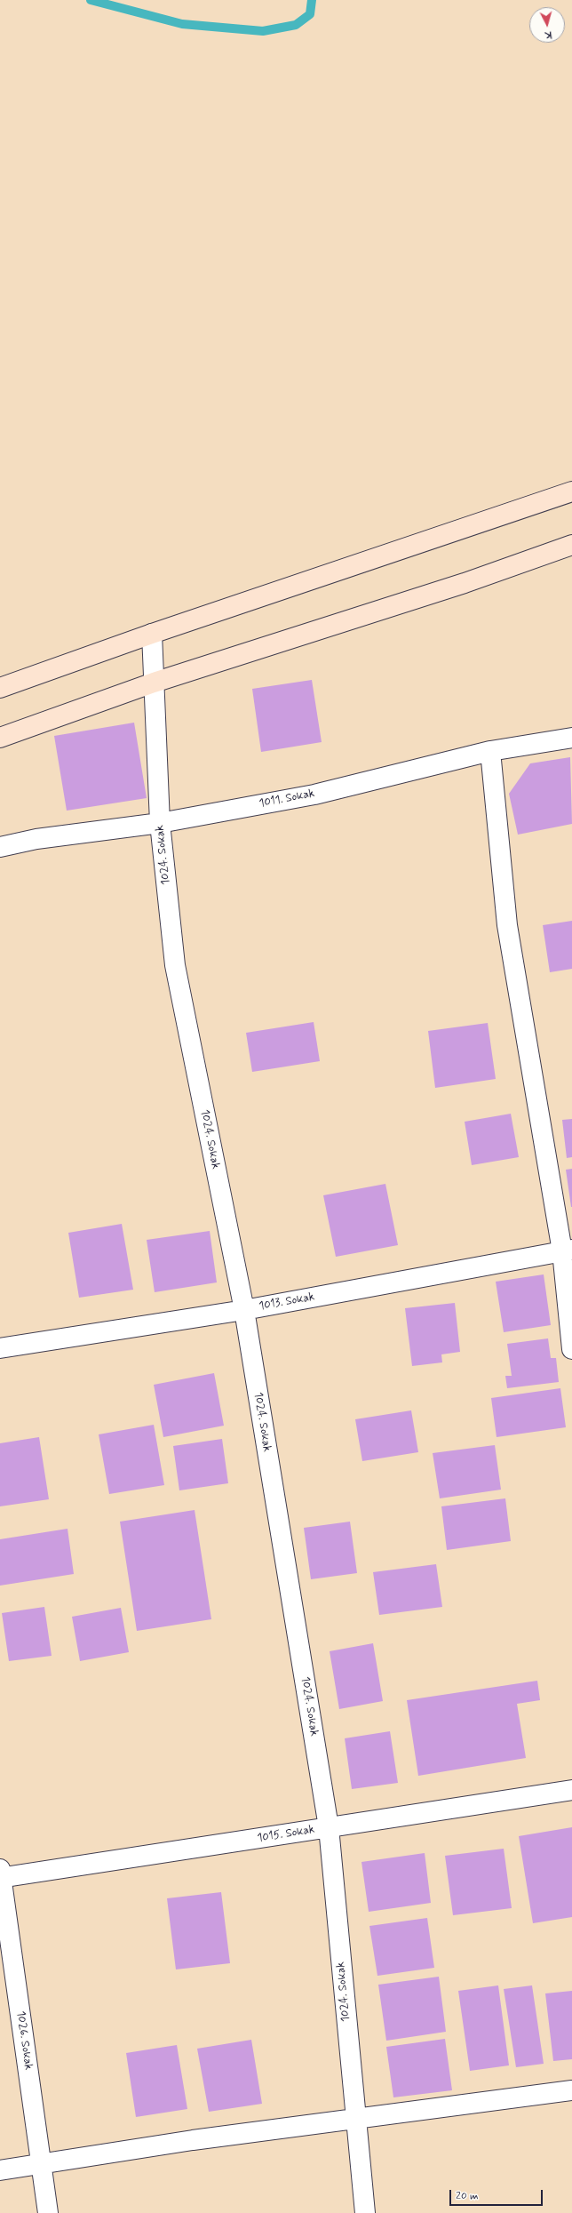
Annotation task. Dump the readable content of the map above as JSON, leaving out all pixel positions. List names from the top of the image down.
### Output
{
  "streets": {
    "street": [
      "1011. Sokak",
      "1024. Sokak",
      "1013. Sokak",
      "1015. Sokak",
      "1026. Sokak"
    ]
  },
  "crossings": [
    ["1011. Sokak", "1024. Sokak"],
    ["1024. Sokak", "1013. Sokak"],
    ["1024. Sokak", "1015. Sokak"],
    ["1015. Sokak", "1026. Sokak"]
  ],
  "scale_bar": "20 m",
  "north": "bottom"
}
